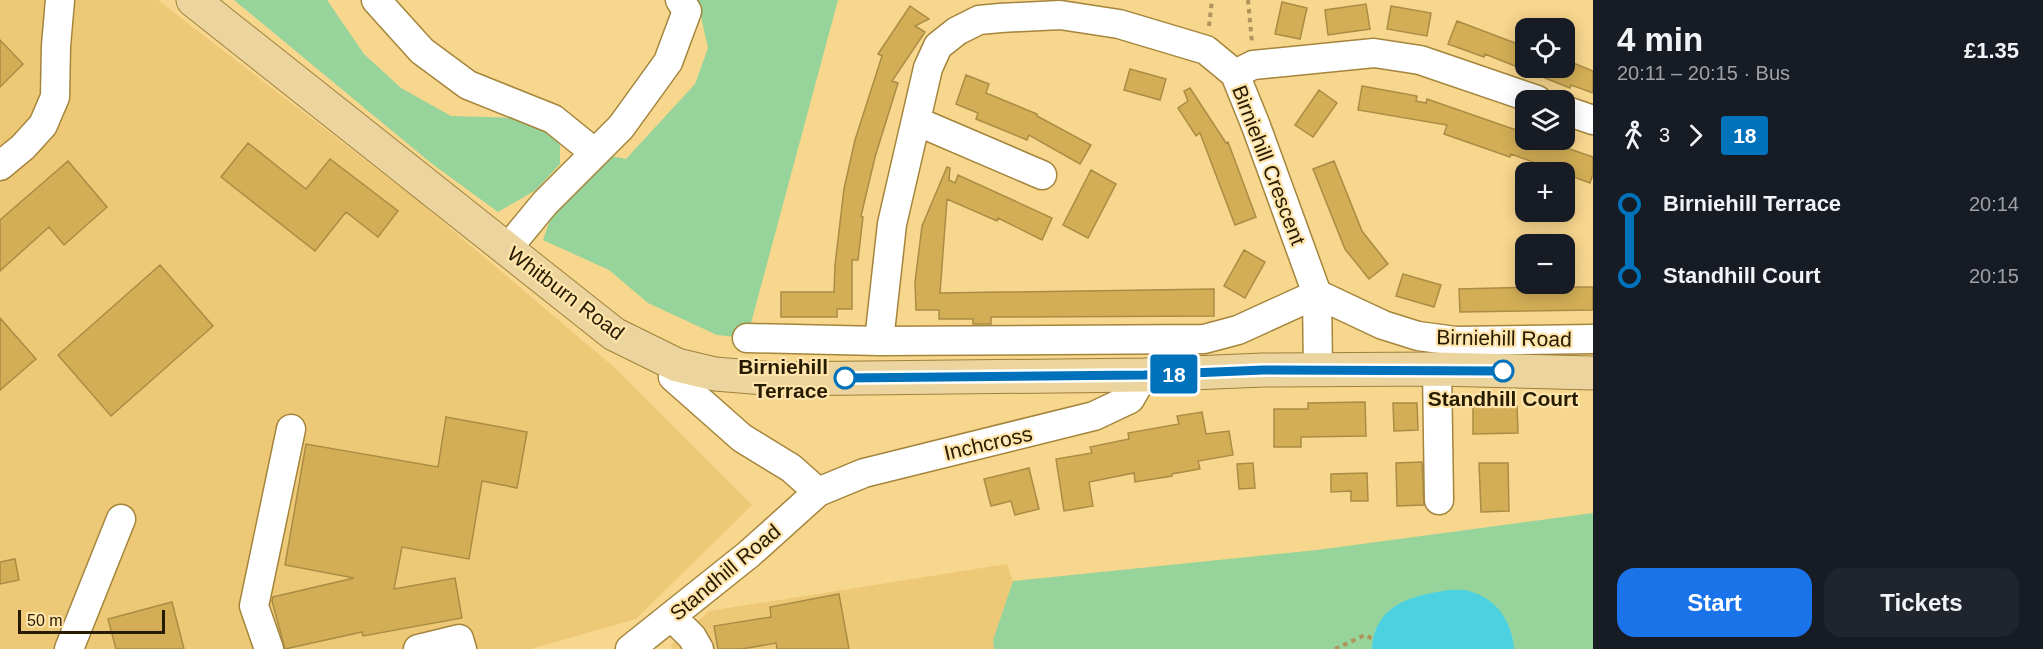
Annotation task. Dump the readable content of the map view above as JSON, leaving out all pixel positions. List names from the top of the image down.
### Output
{
  "streets": {
    "main road": ["Whitburn Road"],
    "street": [
      "Birniehill Crescent",
      "Birniehill Road",
      "Inchcross",
      "Standhill Road"
    ]
  },
  "crossings": [
    ["Birniehill Crescent", "Whitburn Road"],
    ["Birniehill Crescent", "Birniehill Road"],
    ["Whitburn Road", "Inchcross"],
    ["Inchcross", "Standhill Road"]
  ],
  "places": ["Standhill Court", "Birniehill Terrace"],
  "lines": ["bus line 18"],
  "scale_bar": "50 m",
  "page": {
    "on_map": "18",
    "heading": ["4 min", "20:11 – 20:15 · Bus", "£1.35"],
    "map_buttons": ["+", "−"],
    "legs": ["3", "18"],
    "list": [
      {
        "name": "Birniehill Terrace",
        "value": "20:14"
      },
      {
        "name": "Standhill Court",
        "value": "20:15"
      }
    ],
    "buttons": ["Start", "Tickets"],
    "scale": "50 m"
  }
}
